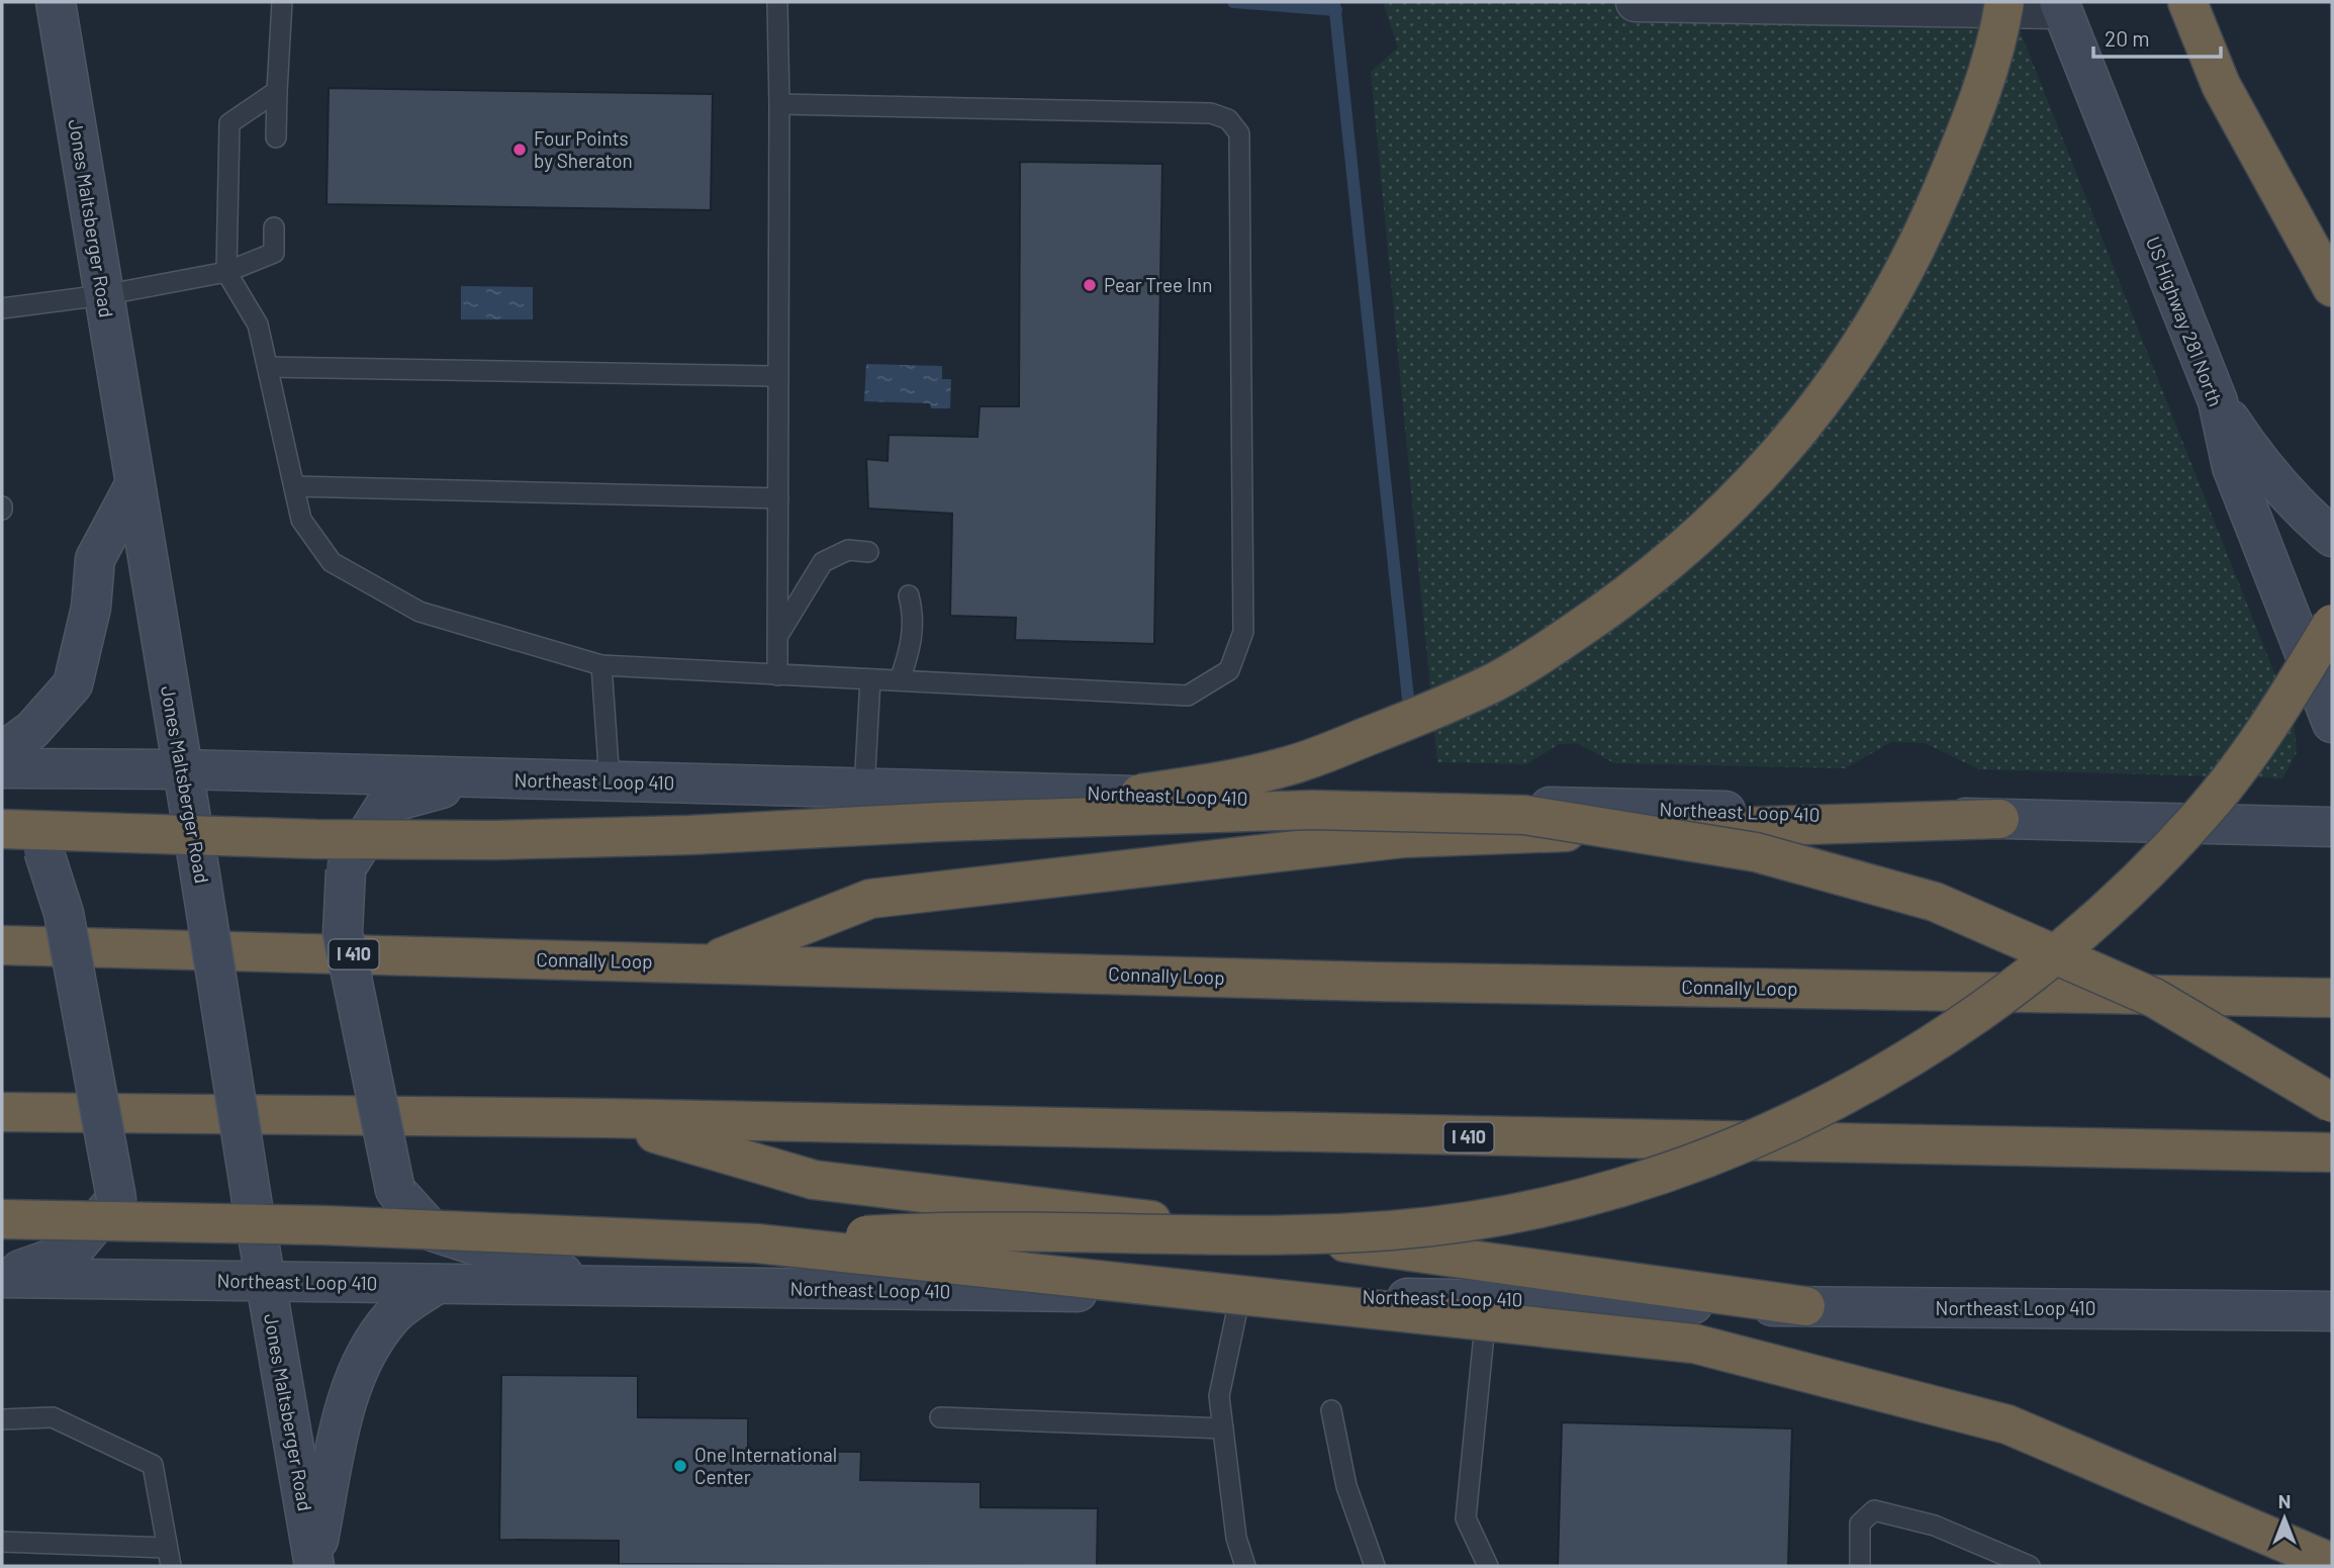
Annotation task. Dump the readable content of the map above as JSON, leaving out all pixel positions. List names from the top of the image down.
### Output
{
  "streets": {
    "highway": ["I 410", "Connally Loop"],
    "main road": ["Jones Maltsberger Road", "US Highway 281 North", "Northeast Loop 410"]
  },
  "crossings": [
    ["Jones Maltsberger Road", "Northeast Loop 410"]
  ],
  "places": ["Four Points by Sheraton", "Pear Tree Inn", "One International Center"],
  "scale_bar": "20 m",
  "north": "top"
}
